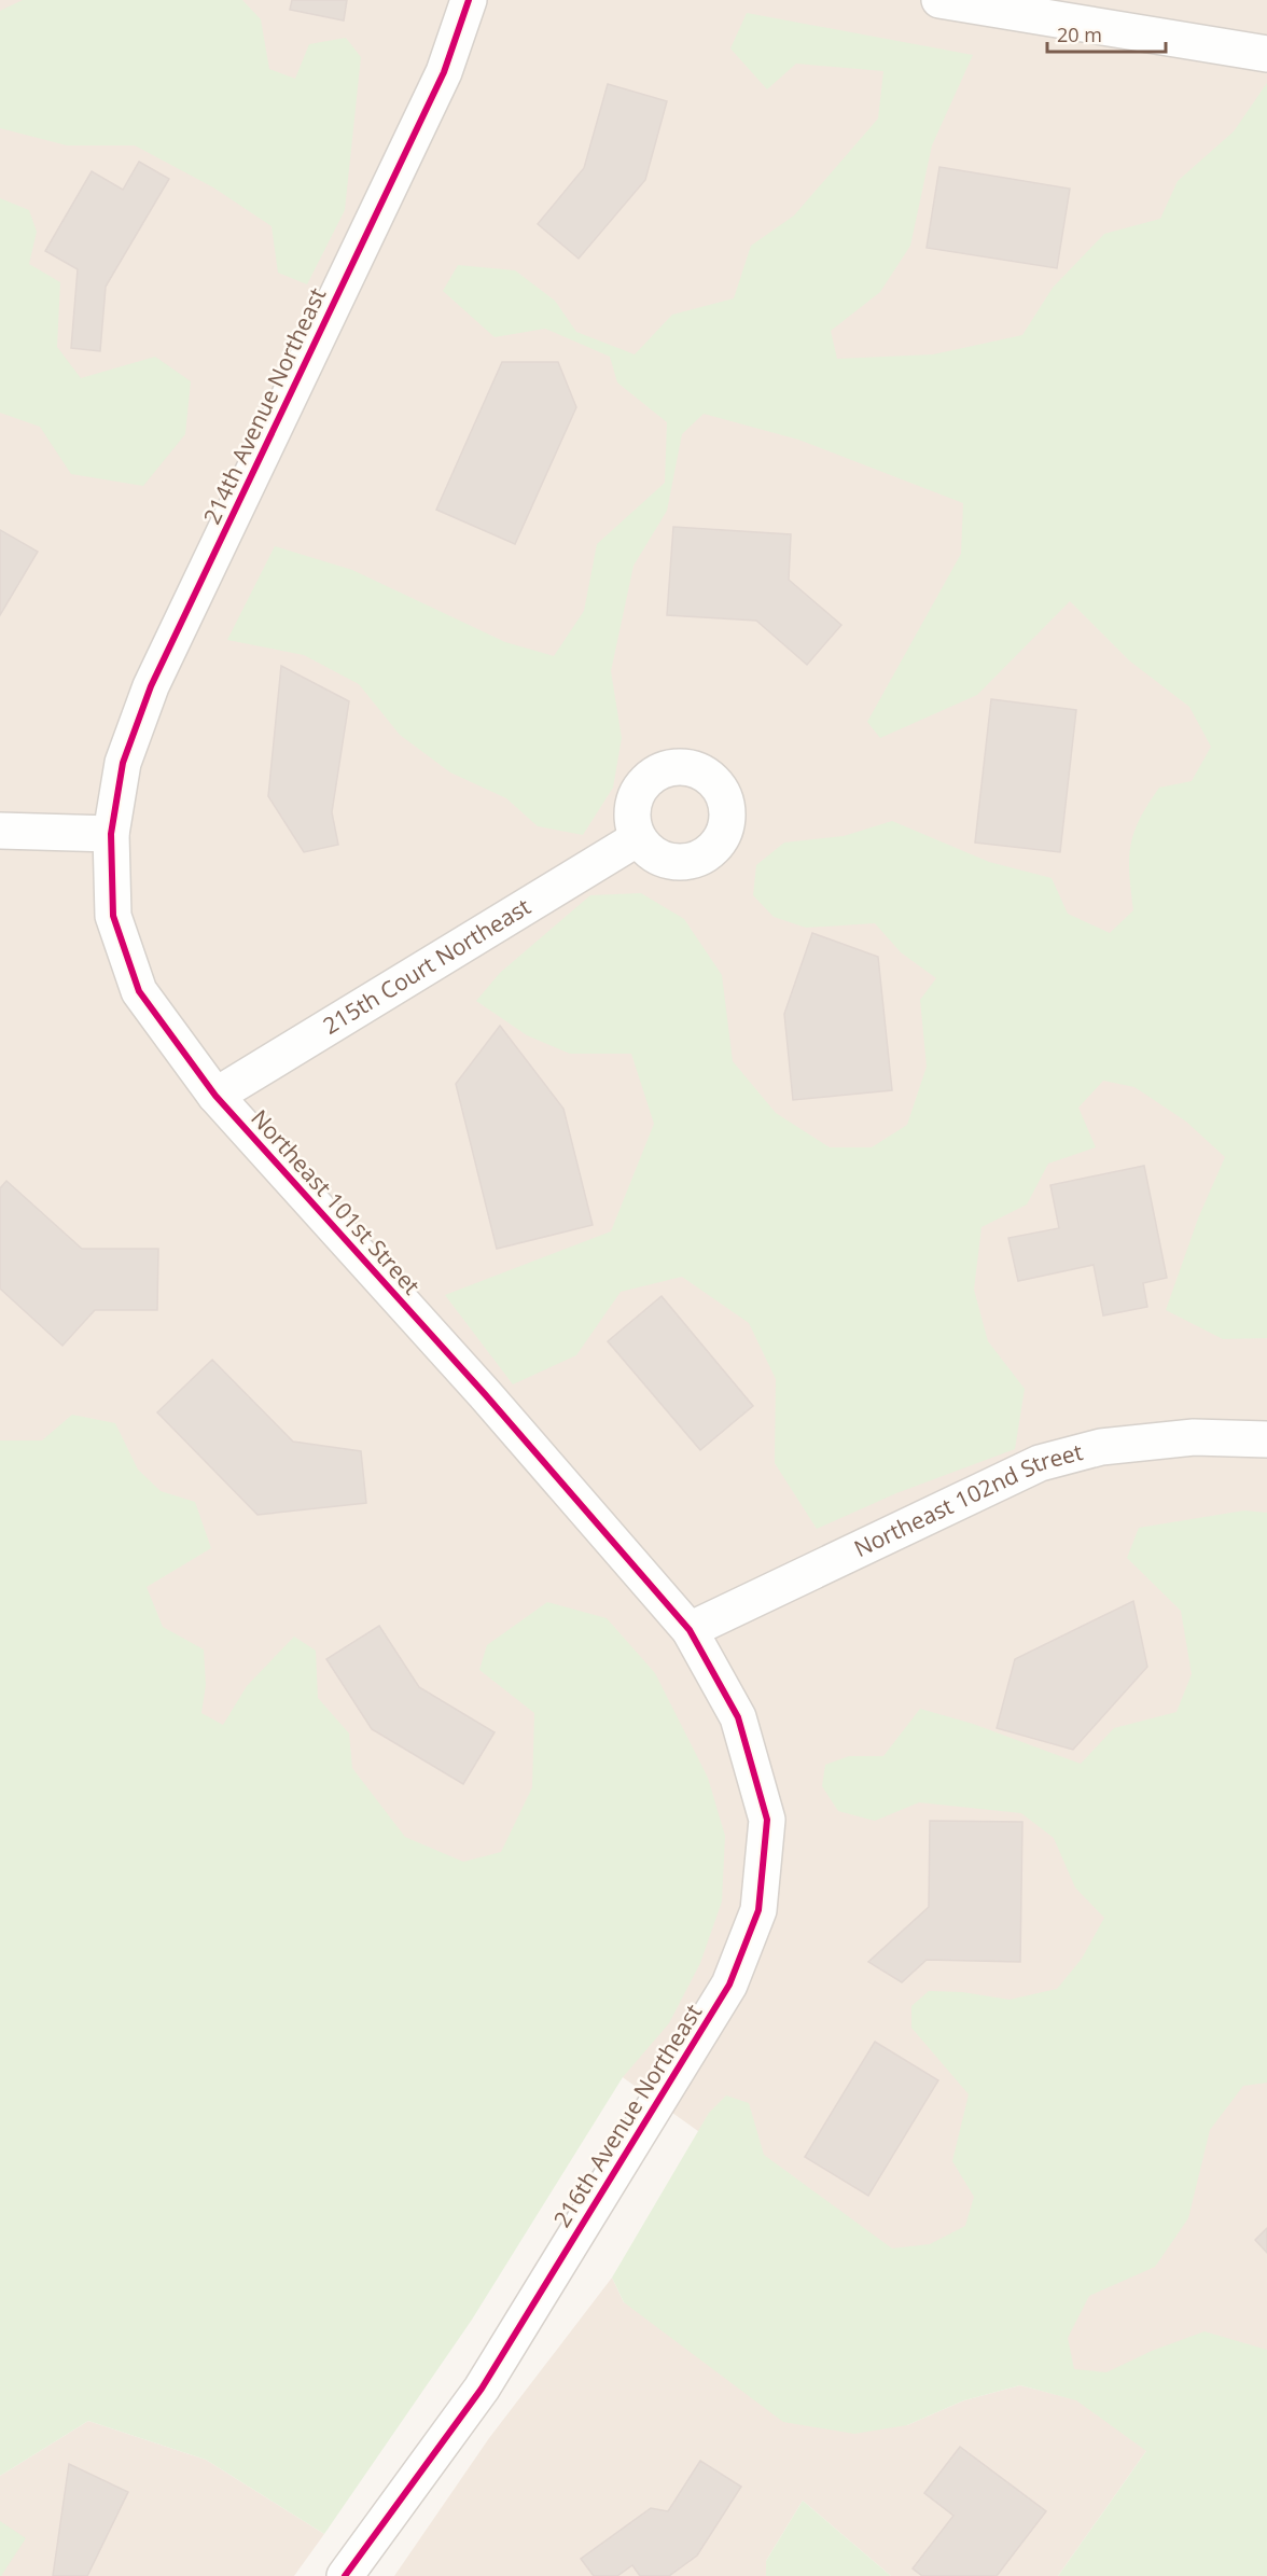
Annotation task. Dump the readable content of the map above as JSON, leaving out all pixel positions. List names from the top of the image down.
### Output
{
  "streets": {
    "street": [
      "214th Avenue Northeast",
      "215th Court Northeast",
      "Northeast 101st Street",
      "Northeast 102nd Street",
      "216th Avenue Northeast"
    ]
  },
  "crossings": [
    ["214th Avenue Northeast", "Northeast 101st Street"],
    ["215th Court Northeast", "Northeast 101st Street"],
    ["Northeast 101st Street", "Northeast 102nd Street"],
    ["Northeast 101st Street", "216th Avenue Northeast"],
    ["Northeast 102nd Street", "216th Avenue Northeast"]
  ],
  "scale_bar": "20 m"
}
